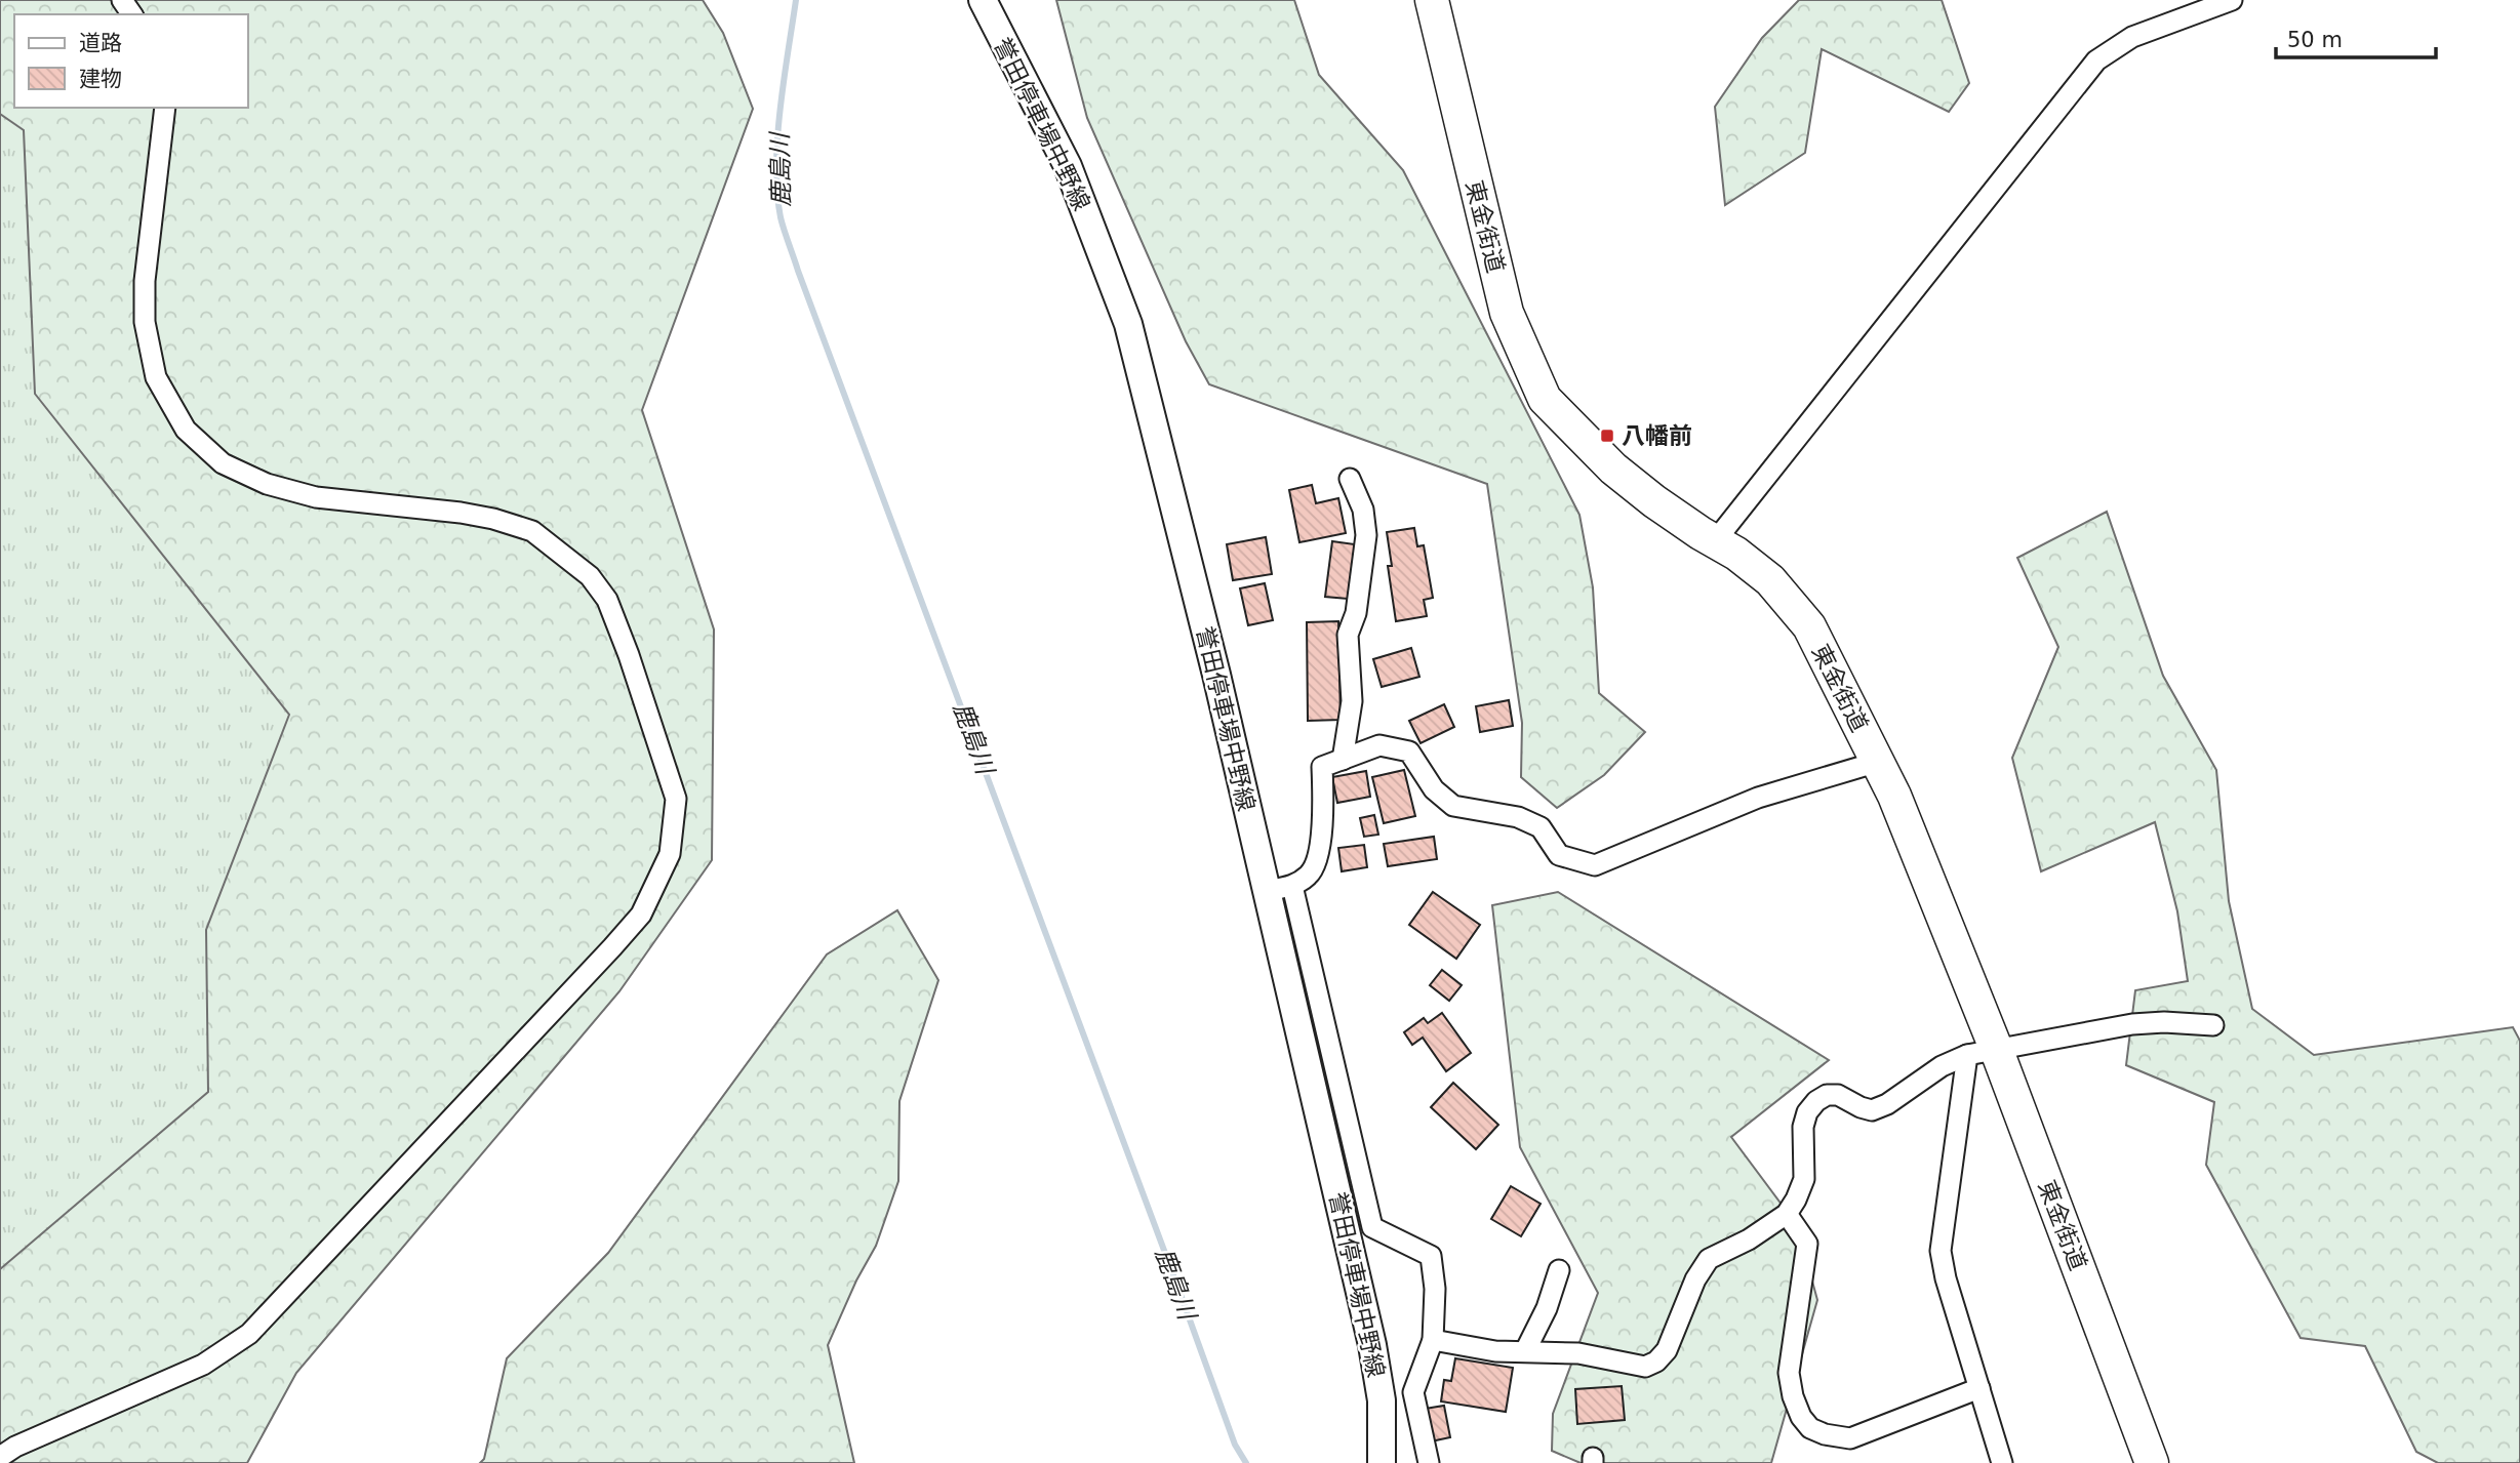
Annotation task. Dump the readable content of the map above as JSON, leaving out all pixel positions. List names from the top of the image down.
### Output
{
  "streets": {
    "highway": ["東金街道"],
    "main road": ["誉田停車場中野線"]
  },
  "water": ["鹿島川"],
  "places": {
    "transit": ["八幡前"]
  },
  "legend": ["道路", "建物"],
  "scale_bar": "50 m"
}
